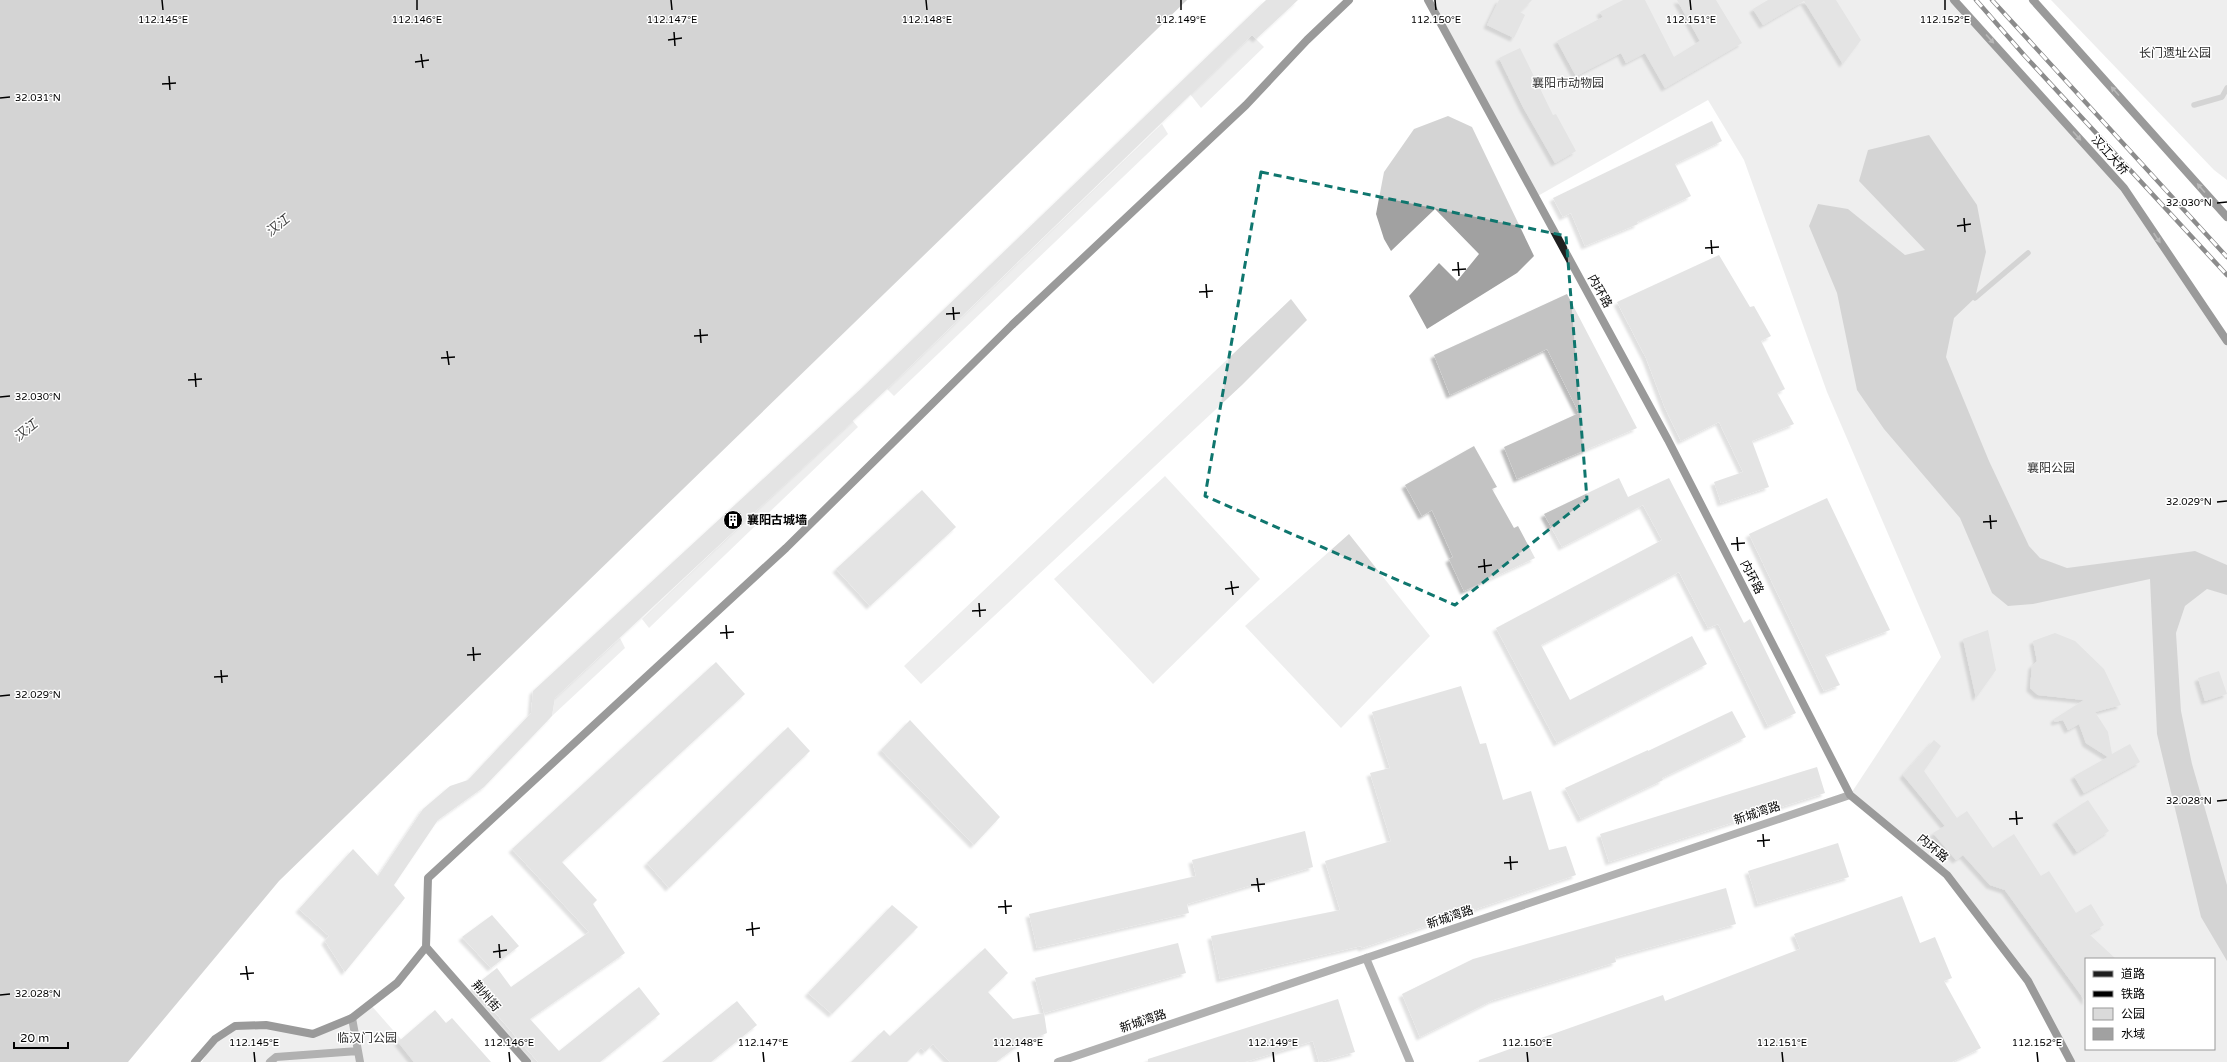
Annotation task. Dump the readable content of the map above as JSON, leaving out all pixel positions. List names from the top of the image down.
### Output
{
  "streets": {
    "street": [
      "汉江大桥",
      "内环路",
      "新城湾路",
      "荆州街"
    ]
  },
  "crossings": [
    ["内环路", "新城湾路"]
  ],
  "water": ["汉江"],
  "parks": [
    "长门遗址公园",
    "襄阳市动物园",
    "襄阳公园",
    "临汉门公园"
  ],
  "places": {
    "building": ["襄阳古城墙"]
  },
  "legend": [
    "道路",
    "铁路",
    "公园",
    "水域"
  ],
  "scale_bar": "20 m",
  "coordinates": [
    "112.145°E",
    "112.146°E",
    "112.147°E",
    "112.148°E",
    "112.149°E",
    "112.150°E",
    "112.151°E",
    "112.152°E",
    "32.031°N",
    "32.030°N",
    "32.029°N",
    "32.028°N"
  ]
}
